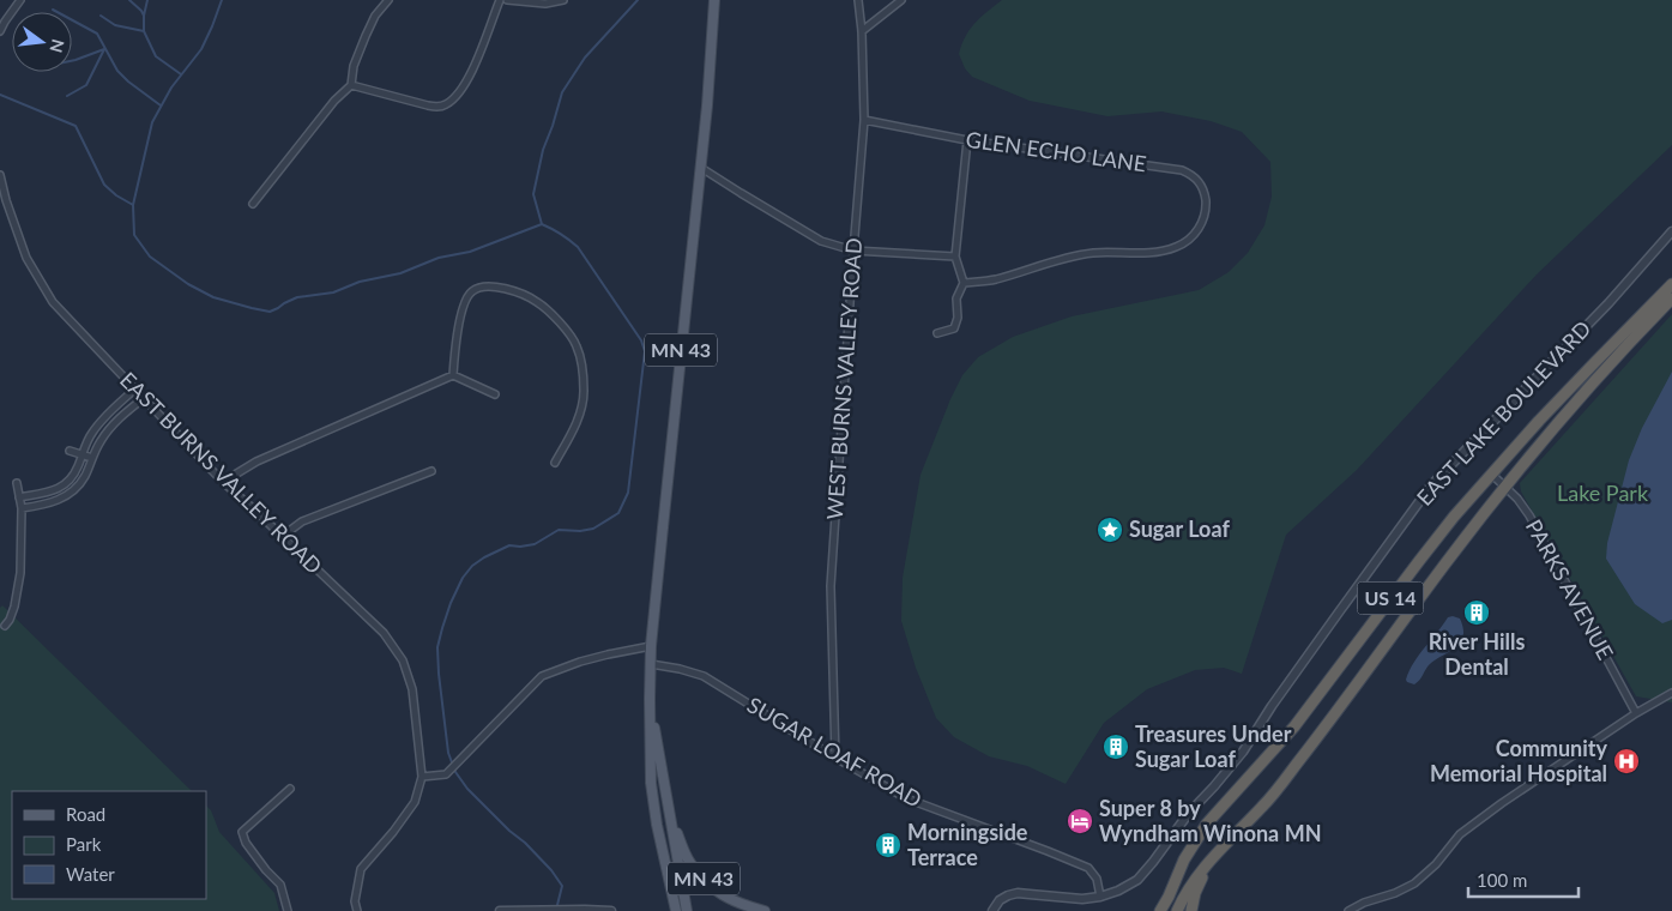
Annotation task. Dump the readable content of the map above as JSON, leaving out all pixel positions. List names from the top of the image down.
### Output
{
  "streets": {
    "highway": ["US 14"],
    "main road": ["MN 43"],
    "street": [
      "GLEN ECHO LANE",
      "WEST BURNS VALLEY ROAD",
      "EAST LAKE BOULEVARD",
      "EAST BURNS VALLEY ROAD",
      "PARKS AVENUE",
      "SUGAR LOAF ROAD"
    ]
  },
  "crossings": [
    ["GLEN ECHO LANE", "WEST BURNS VALLEY ROAD"],
    ["MN 43", "SUGAR LOAF ROAD"],
    ["WEST BURNS VALLEY ROAD", "SUGAR LOAF ROAD"],
    ["EAST LAKE BOULEVARD", "SUGAR LOAF ROAD"],
    ["PARKS AVENUE", "US 14"]
  ],
  "parks": ["Lake Park"],
  "places": {
    "place": ["Sugar Loaf"],
    "building": ["River Hills Dental", "Treasures Under Sugar Loaf", "Morningside Terrace"],
    "hospital": ["Community Memorial Hospital"],
    "hotel": ["Super 8 by Wyndham Winona MN"]
  },
  "legend": ["Road", "Park", "Water"],
  "scale_bar": "100 m",
  "north": "right"
}
